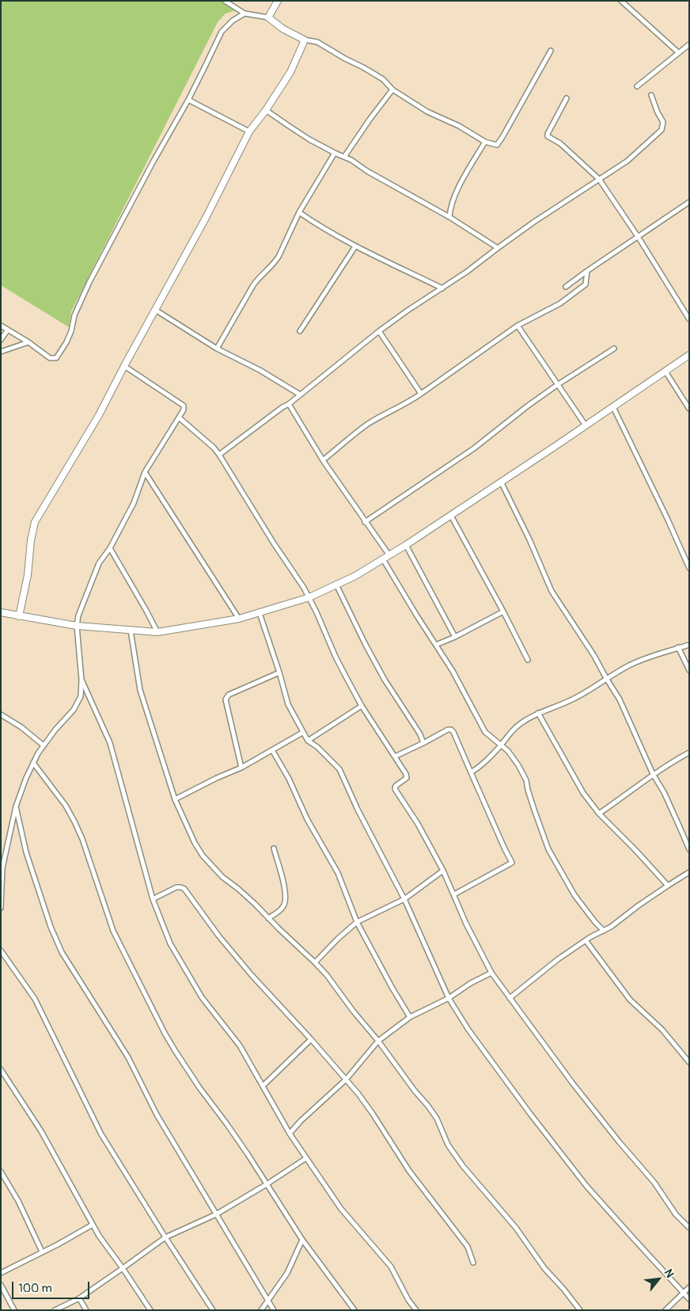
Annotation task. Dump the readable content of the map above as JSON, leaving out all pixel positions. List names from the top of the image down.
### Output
{
  "scale_bar": "100 m",
  "north": "top right"
}
